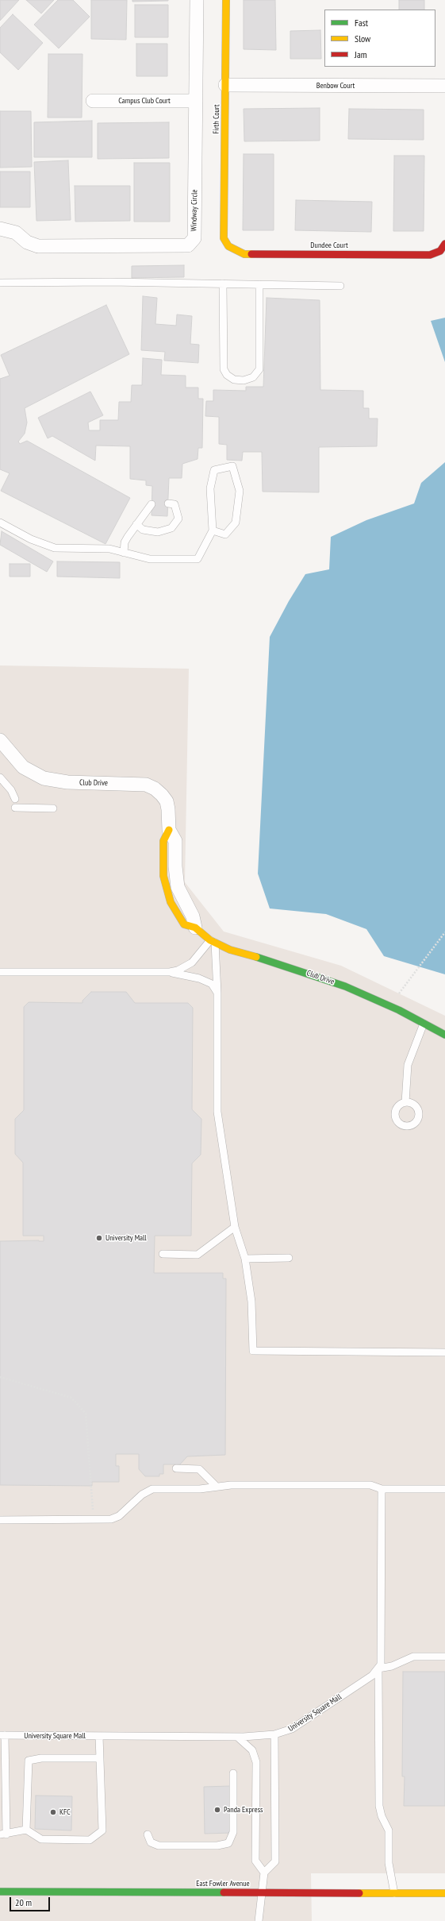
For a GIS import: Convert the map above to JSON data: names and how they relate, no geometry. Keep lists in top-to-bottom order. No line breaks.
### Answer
{"streets":{"street":["Benbow Court","Campus Club Court","Firth Court","Windway Circle","Dundee Court","Club Drive","East Fowler Avenue"],"lane":["University Square Mall"]},"crossings":[["Benbow Court","Firth Court"],["Campus Club Court","Windway Circle"],["Firth Court","Dundee Court"]],"places":["University Mall","Panda Express","KFC"],"legend":["Fast","Slow","Jam"],"scale_bar":"20 m"}
